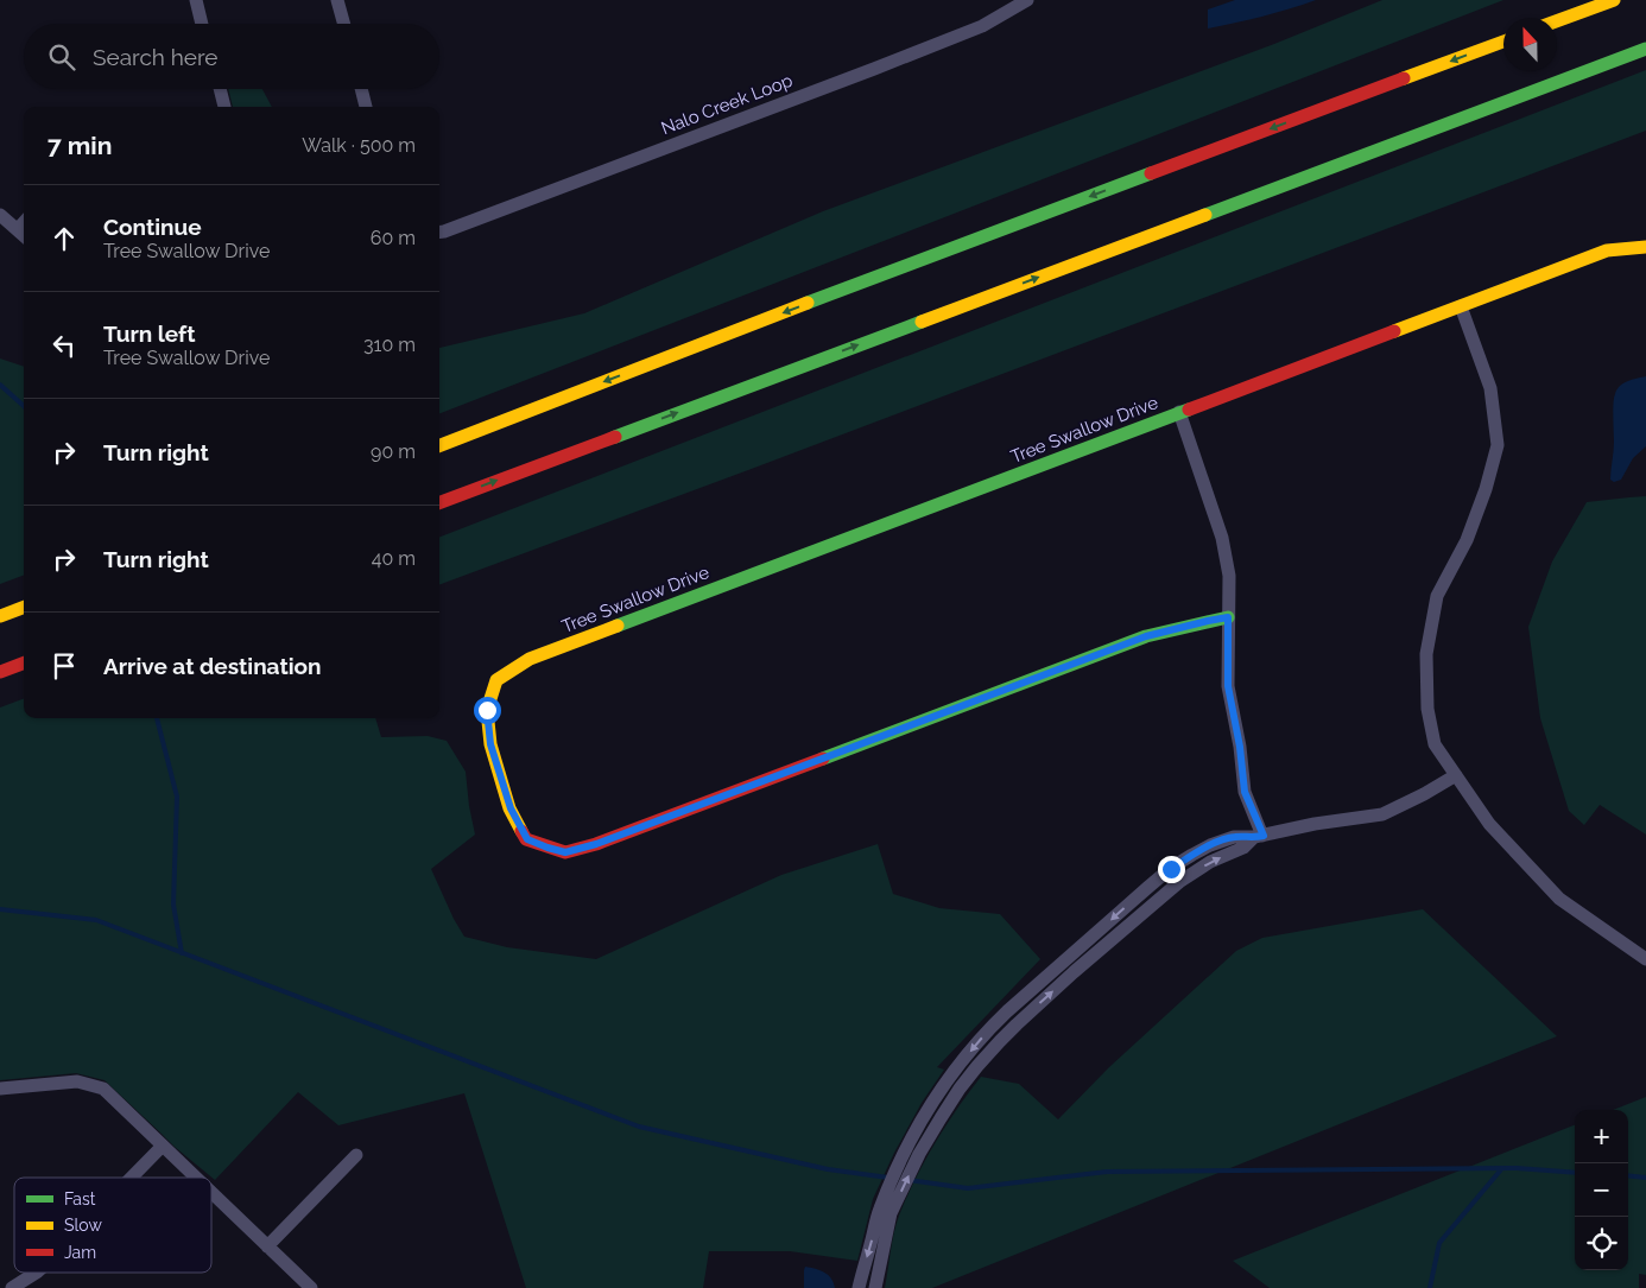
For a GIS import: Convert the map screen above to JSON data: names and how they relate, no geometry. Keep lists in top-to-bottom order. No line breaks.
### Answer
{"streets":{"main road":["Tree Swallow Drive"],"street":["Nalo Creek Loop"]},"legend":["Fast","Slow","Jam"],"north":"top","page":{"search":"Search here","heading":["7 min","Walk · 500 m"],"list":[["Continue","Tree Swallow Drive","60 m"],["Turn left","Tree Swallow Drive","310 m"],["Turn right","90 m"],["Turn right","40 m"],"Arrive at destination"],"map_buttons":["+","−"]}}
